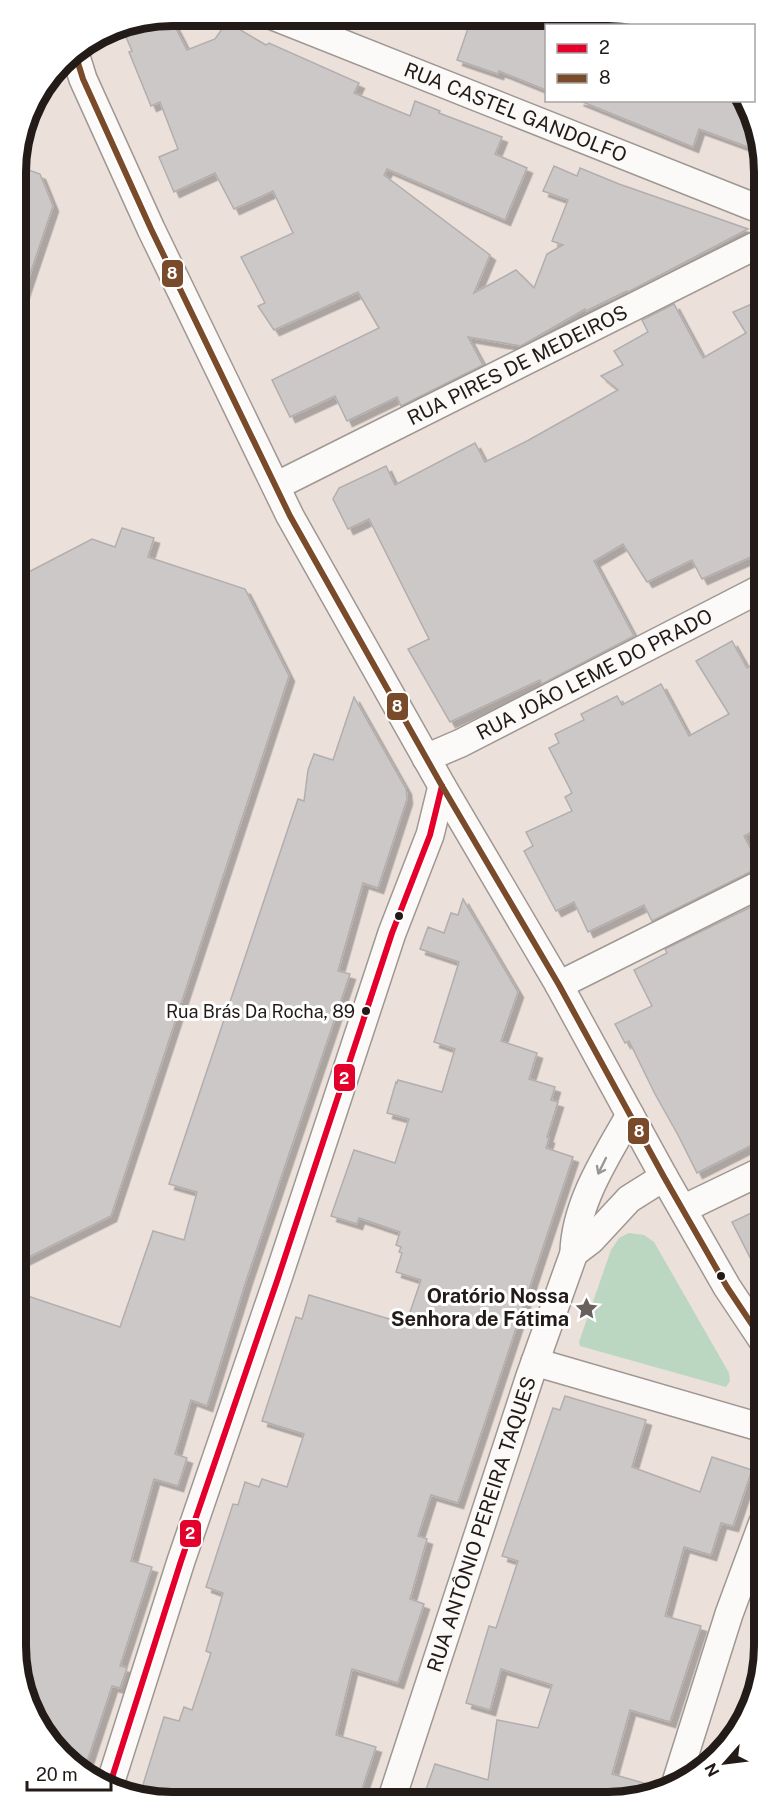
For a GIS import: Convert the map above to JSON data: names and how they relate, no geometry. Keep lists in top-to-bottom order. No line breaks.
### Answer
{"streets":{"street":["RUA CASTEL GANDOLFO","RUA PIRES DE MEDEIROS","RUA JOÃO LEME DO PRADO","RUA ANTÔNIO PEREIRA TAQUES"]},"places":{"other":["Rua Brás Da Rocha, 89"],"place":["Oratório Nossa Senhora de Fátima"]},"lines":["transit line 8","transit line 2"],"legend":["2","8"],"scale_bar":"20 m","north":"bottom left"}
